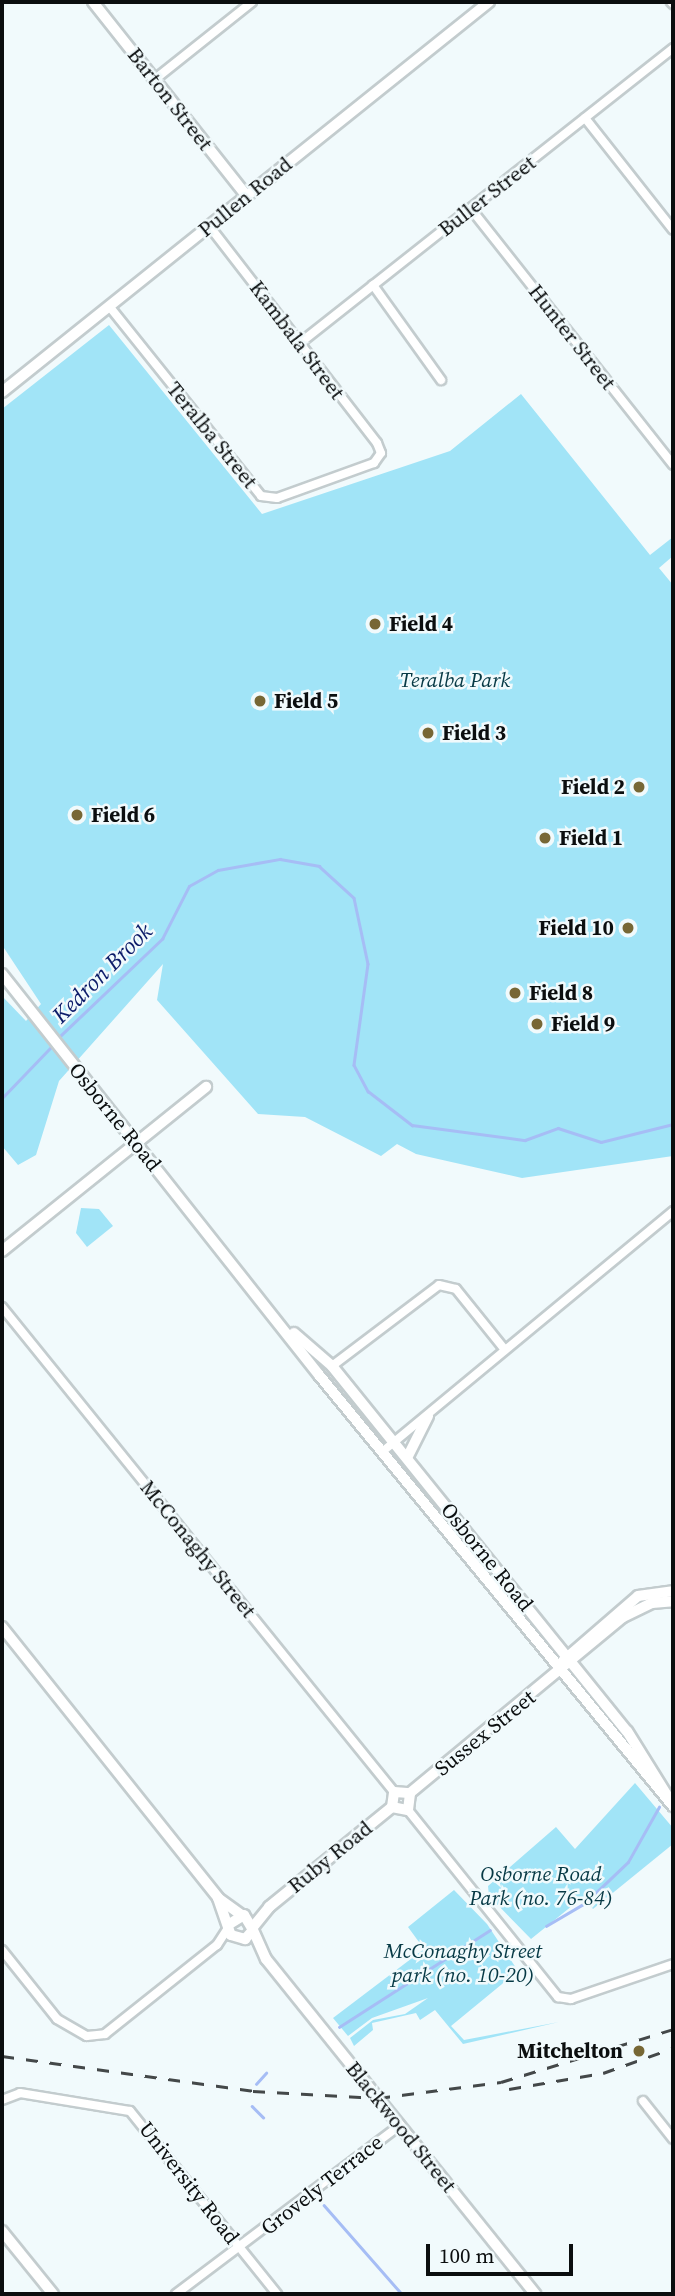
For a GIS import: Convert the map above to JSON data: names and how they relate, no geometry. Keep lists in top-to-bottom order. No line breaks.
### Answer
{"streets":{"street":["Barton Street","Buller Street","Pullen Road","Hunter Street","Kambala Street","Teralba Street","Osborne Road","McConaghy Street","Sussex Street","Ruby Road","Blackwood Street","University Road","Grovely Terrace"]},"crossings":[["Barton Street","Pullen Road"],["Buller Street","Hunter Street"],["Buller Street","Kambala Street"],["Pullen Road","Kambala Street"],["Pullen Road","Teralba Street"],["Kambala Street","Teralba Street"],["Osborne Road","Sussex Street"],["Ruby Road","Blackwood Street"],["Blackwood Street","Grovely Terrace"],["University Road","Grovely Terrace"]],"water":["Kedron Brook"],"parks":["Teralba Park","Osborne Road Park (no. 76-84)","McConaghy Street park (no. 10-20)"],"places":["Field 4","Field 5","Field 3","Field 2","Field 6","Field 1","Field 10","Field 8","Field 9","Mitchelton"],"scale_bar":"100 m"}
